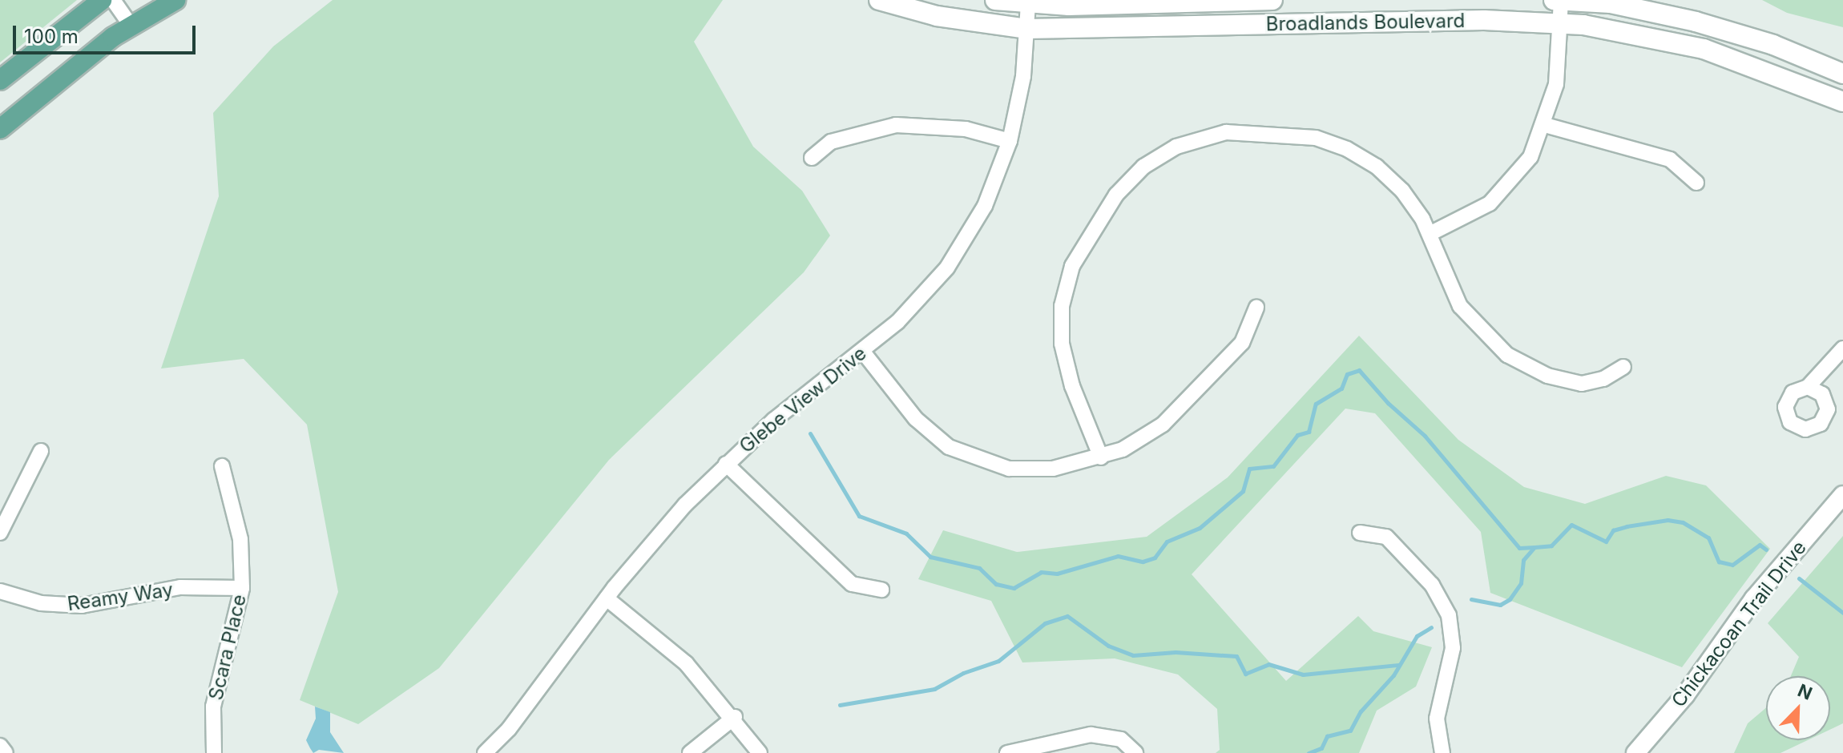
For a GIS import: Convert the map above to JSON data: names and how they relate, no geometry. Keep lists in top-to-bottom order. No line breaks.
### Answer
{"streets":{"main road":["Broadlands Boulevard"],"street":["Glebe View Drive","Reamy Way","Chickacoan Trail Drive","Scara Place"]},"crossings":[["Broadlands Boulevard","Glebe View Drive"],["Reamy Way","Scara Place"]],"scale_bar":"100 m","north":"top right"}
